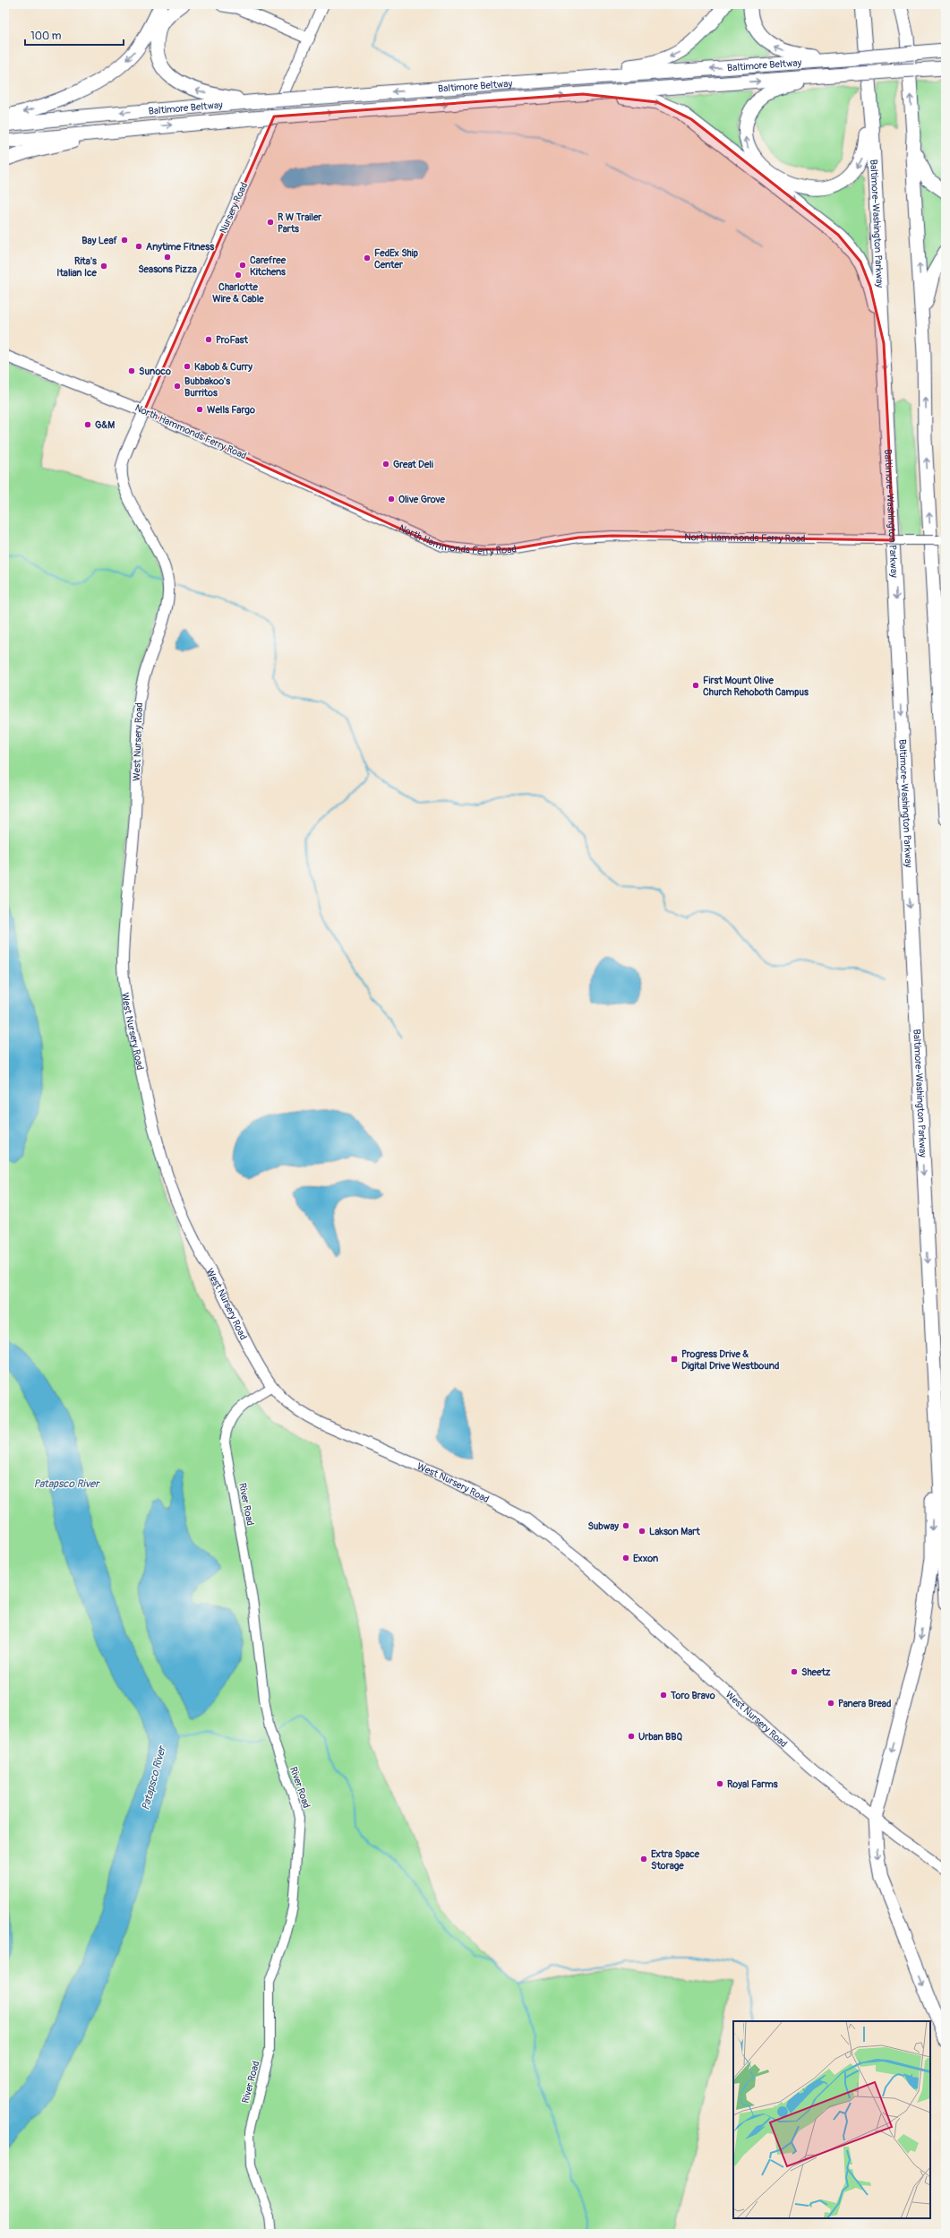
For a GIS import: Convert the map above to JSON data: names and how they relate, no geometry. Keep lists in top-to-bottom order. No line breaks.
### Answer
{"streets":{"highway":["Baltimore Beltway","Baltimore-Washington Parkway"],"main road":["Nursery Road","North Hammonds Ferry Road","West Nursery Road"],"street":["River Road"]},"crossings":[["Baltimore Beltway","Baltimore-Washington Parkway"],["Nursery Road","North Hammonds Ferry Road"],["Nursery Road","West Nursery Road"],["North Hammonds Ferry Road","West Nursery Road"],["West Nursery Road","River Road"]],"water":["Patapsco River"],"places":{"other":["R W Trailer Parts","Bay Leaf","Anytime Fitness","Seasons Pizza","FedEx Ship Center","Carefree Kitchens","Rita's Italian Ice","Charlotte Wire & Cable","ProFast","Kabob & Curry","Sunoco","Bubbakoo's Burritos","Wells Fargo","G&M","Great Deli","Olive Grove","First Mount Olive Church Rehoboth Campus","Subway","Lakson Mart","Exxon","Sheetz","Toro Bravo","Panera Bread","Urban BBQ","Royal Farms","Extra Space Storage"],"transit":["Progress Drive & Digital Drive Westbound"]},"scale_bar":"100 m"}
